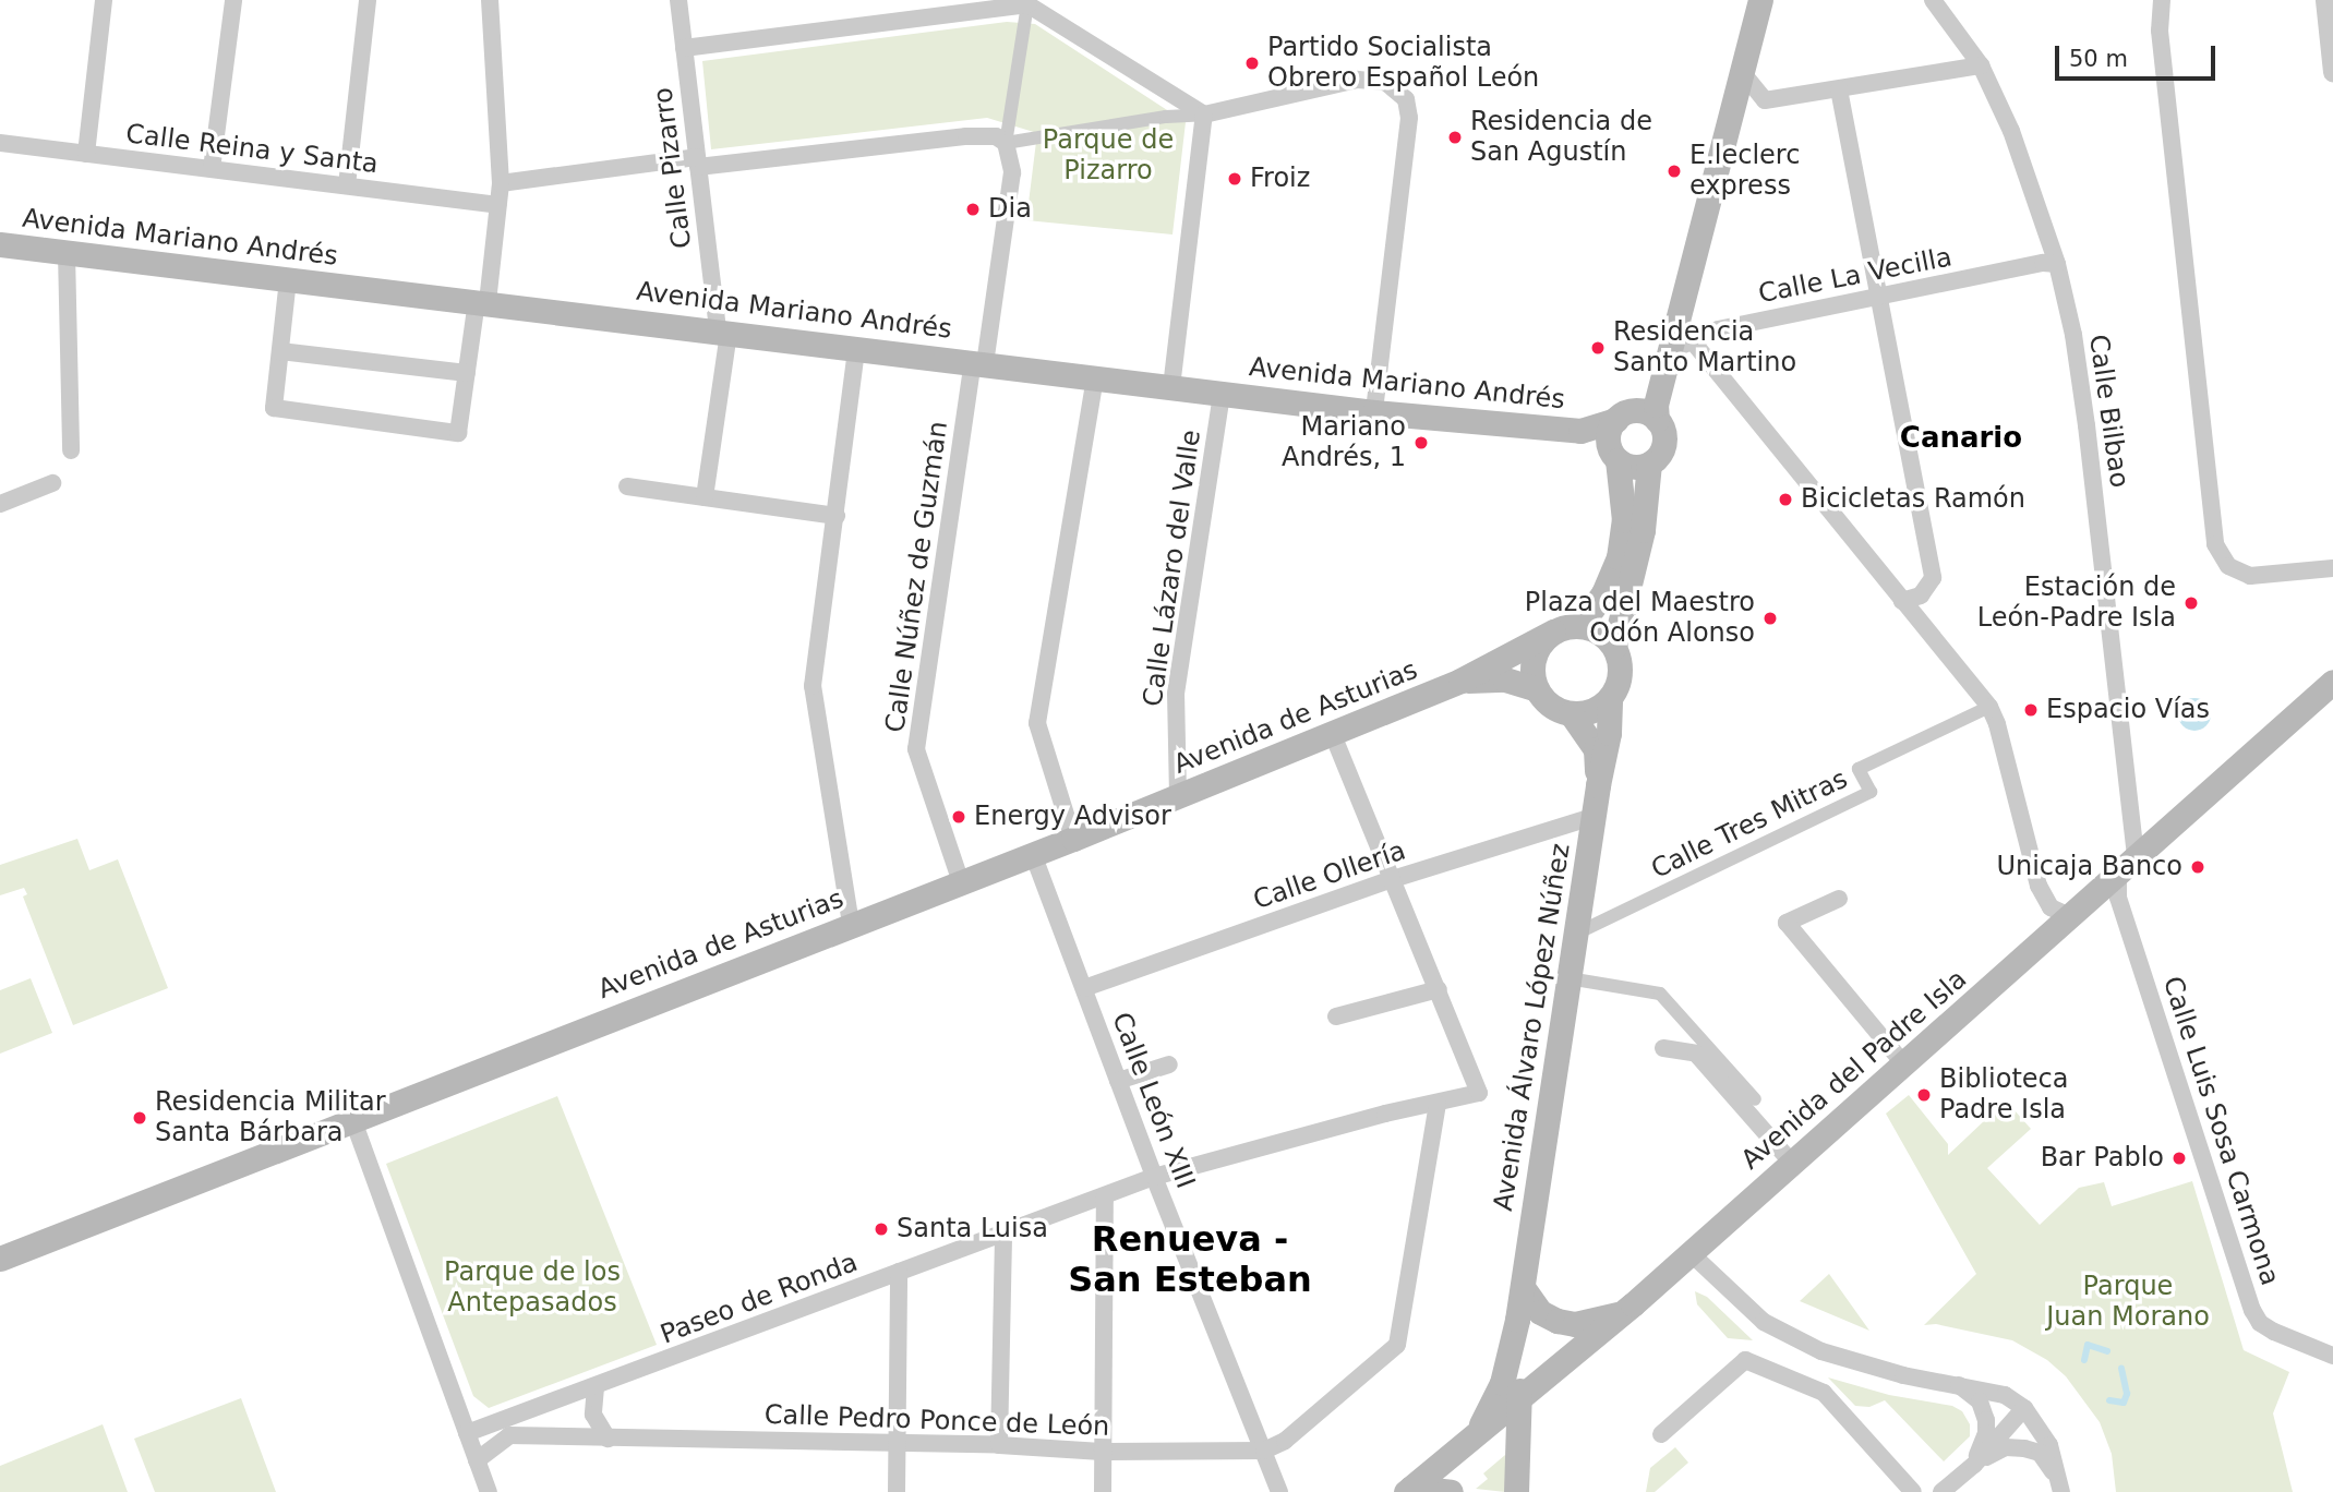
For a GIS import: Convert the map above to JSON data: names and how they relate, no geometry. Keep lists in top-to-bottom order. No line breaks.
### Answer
{"streets":{"main road":["Avenida Mariano Andrés","Avenida de Asturias","Avenida Álvaro López Núñez","Avenida del Padre Isla"],"street":["Calle Reina y Santa","Calle Pizarro","Calle La Vecilla","Calle Bilbao","Calle Lázaro del Valle","Calle Núñez de Guzmán","Calle Tres Mitras","Calle Ollería","Calle León XIII","Calle Luis Sosa Carmona","Paseo de Ronda","Calle Pedro Ponce de León"]},"crossings":[["Calle Pizarro","Avenida Mariano Andrés"],["Avenida Mariano Andrés","Calle Lázaro del Valle"],["Avenida Mariano Andrés","Calle Núñez de Guzmán"],["Calle La Vecilla","Calle Bilbao"],["Calle Bilbao","Avenida del Padre Isla"],["Calle Bilbao","Calle Luis Sosa Carmona"],["Calle Lázaro del Valle","Avenida de Asturias"],["Calle Núñez de Guzmán","Avenida de Asturias"],["Avenida de Asturias","Avenida Álvaro López Núñez"],["Avenida de Asturias","Calle León XIII"],["Calle Tres Mitras","Avenida Álvaro López Núñez"],["Calle Ollería","Avenida Álvaro López Núñez"],["Calle Ollería","Calle León XIII"],["Avenida Álvaro López Núñez","Avenida del Padre Isla"],["Avenida del Padre Isla","Calle Luis Sosa Carmona"],["Calle León XIII","Paseo de Ronda"],["Calle León XIII","Calle Pedro Ponce de León"]],"districts":["Canario","Renueva - San Esteban"],"parks":["Parque de Pizarro","Parque de los Antepasados","Parque Juan Morano"],"places":["Partido Socialista Obrero Español León","Residencia de San Agustín","E.leclerc express","Froiz","Dia","Residencia Santo Martino","Mariano Andrés, 1","Bicicletas Ramón","Estación de León-Padre Isla","Plaza del Maestro Odón Alonso","Espacio Vías","Energy Advisor","Unicaja Banco","Biblioteca Padre Isla","Residencia Militar Santa Bárbara","Bar Pablo","Santa Luisa"],"scale_bar":"50 m"}
